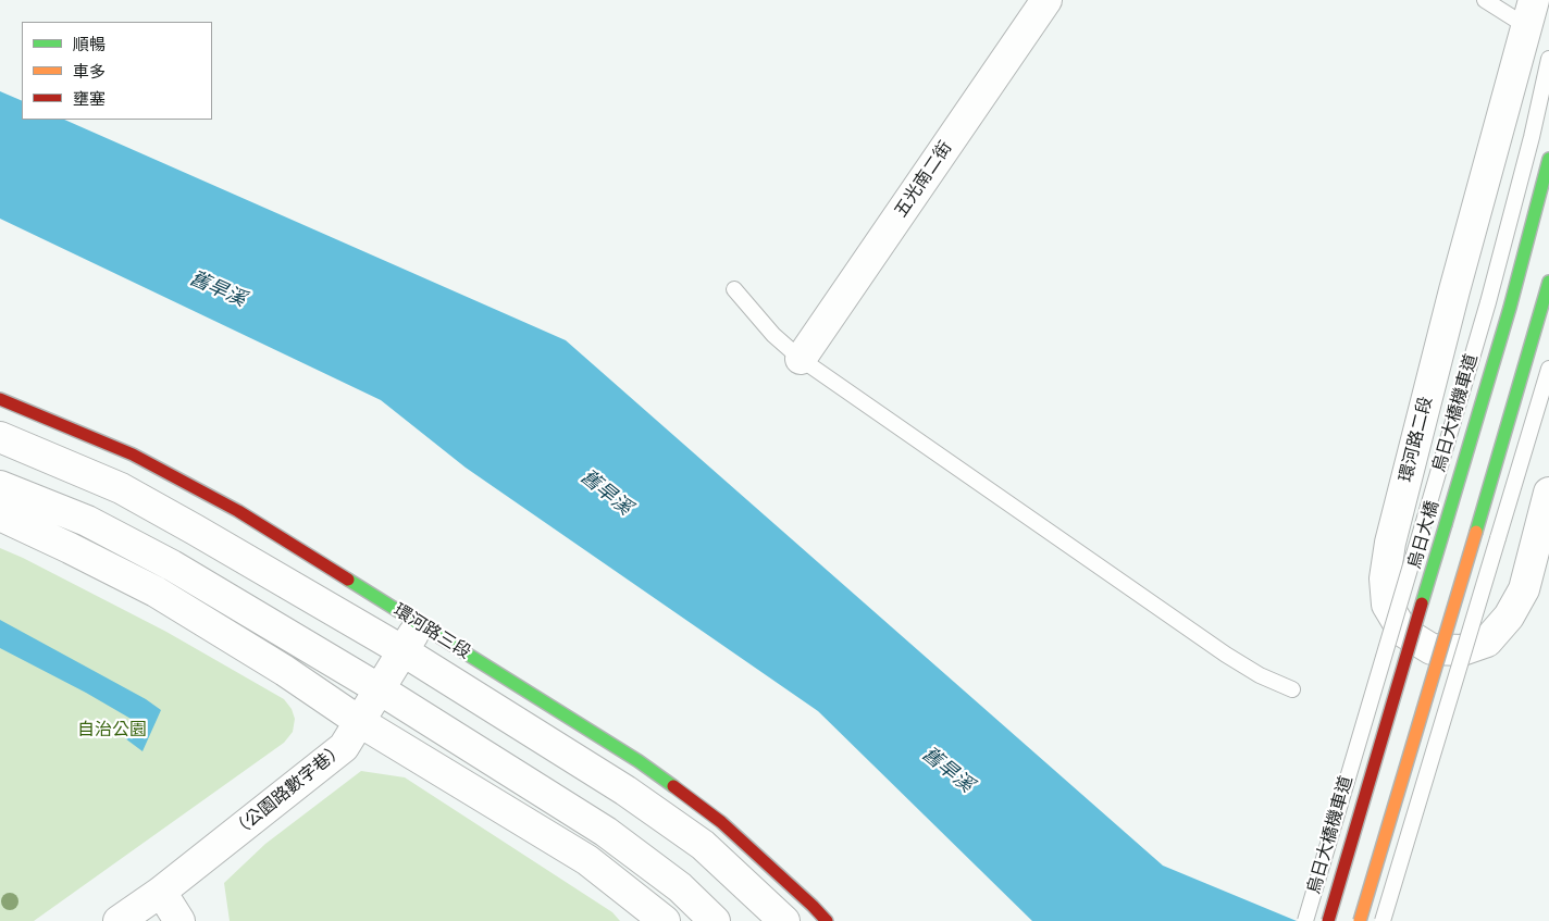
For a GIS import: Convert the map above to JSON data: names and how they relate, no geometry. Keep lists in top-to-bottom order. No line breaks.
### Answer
{"streets":{"street":["五光南二街","環河路二段","烏日大橋","環河路三段","（公園路數字巷）"],"lane":["烏日大橋機車道"]},"crossings":[["環河路三段","（公園路數字巷）"]],"water":["舊旱溪"],"parks":["自治公園"],"legend":["順暢","車多","壅塞"]}
